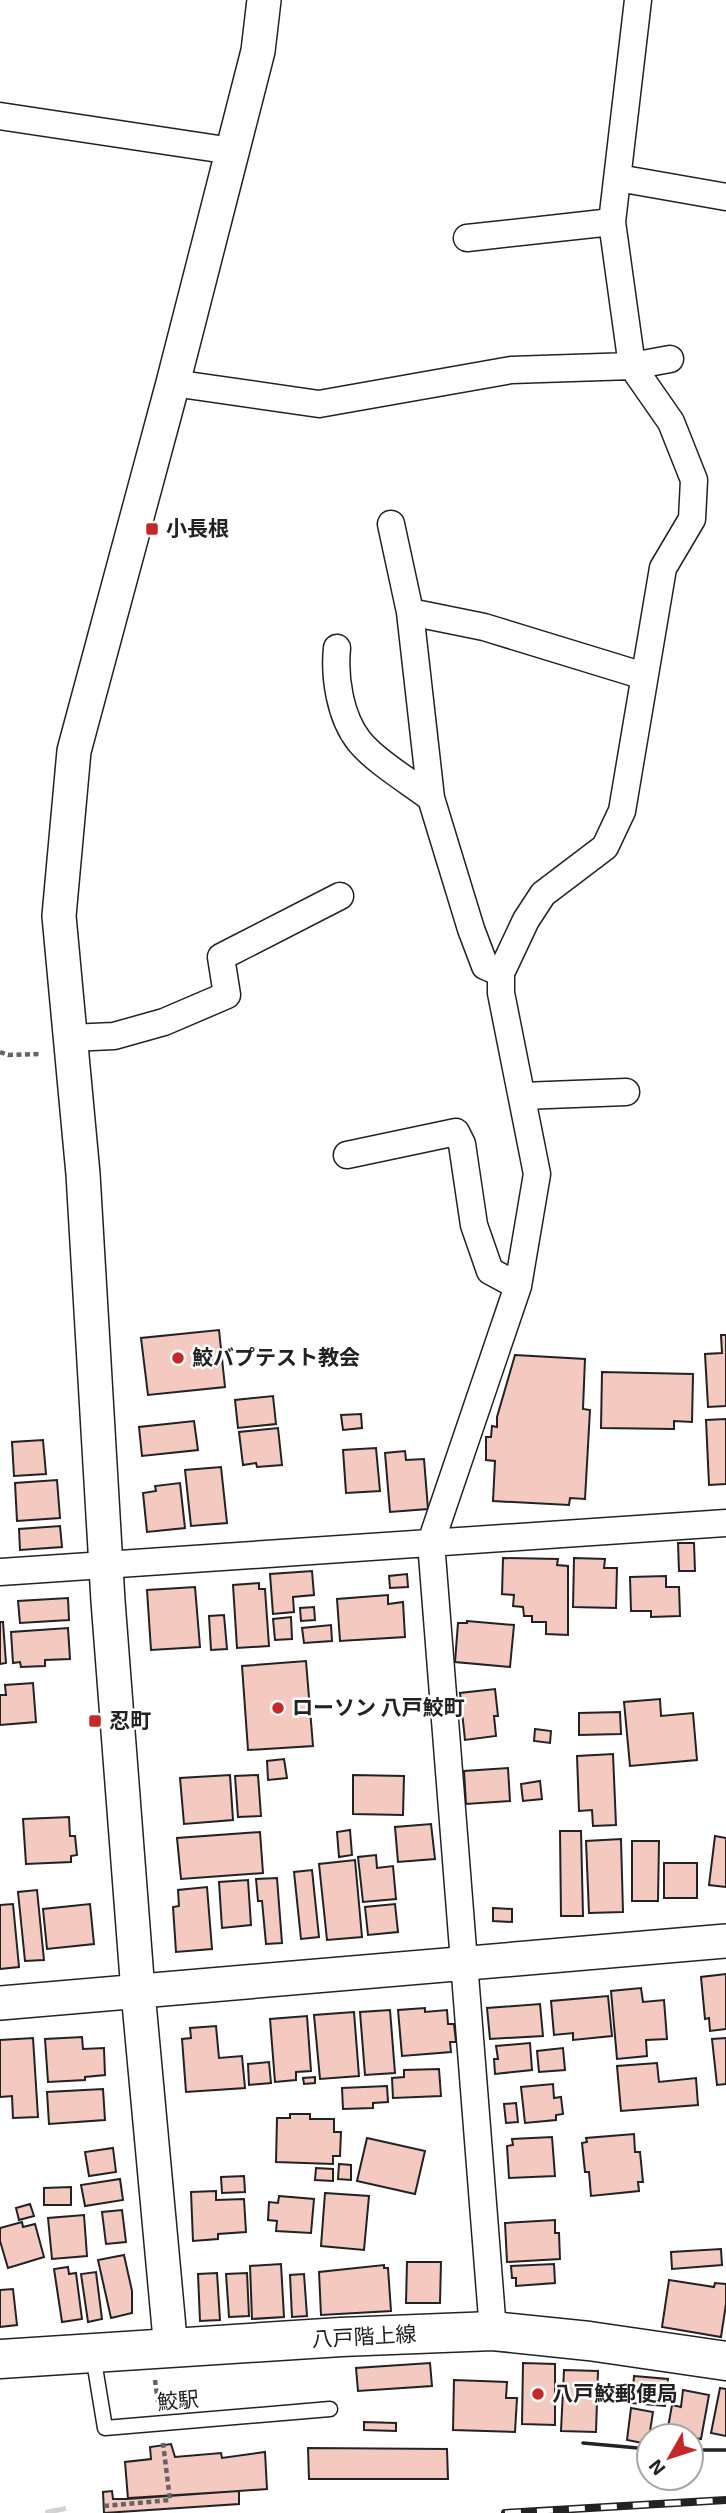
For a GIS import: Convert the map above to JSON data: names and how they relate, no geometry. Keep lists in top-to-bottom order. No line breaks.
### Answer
{"streets":{"main road":["八戸階上線"],"lane":["鮫駅"]},"crossings":[["八戸階上線","鮫駅"]],"places":{"transit":["小長根","忍町"],"other":["鮫バプテスト教会","ローソン 八戸鮫町","八戸鮫郵便局"]},"north":"bottom left"}
